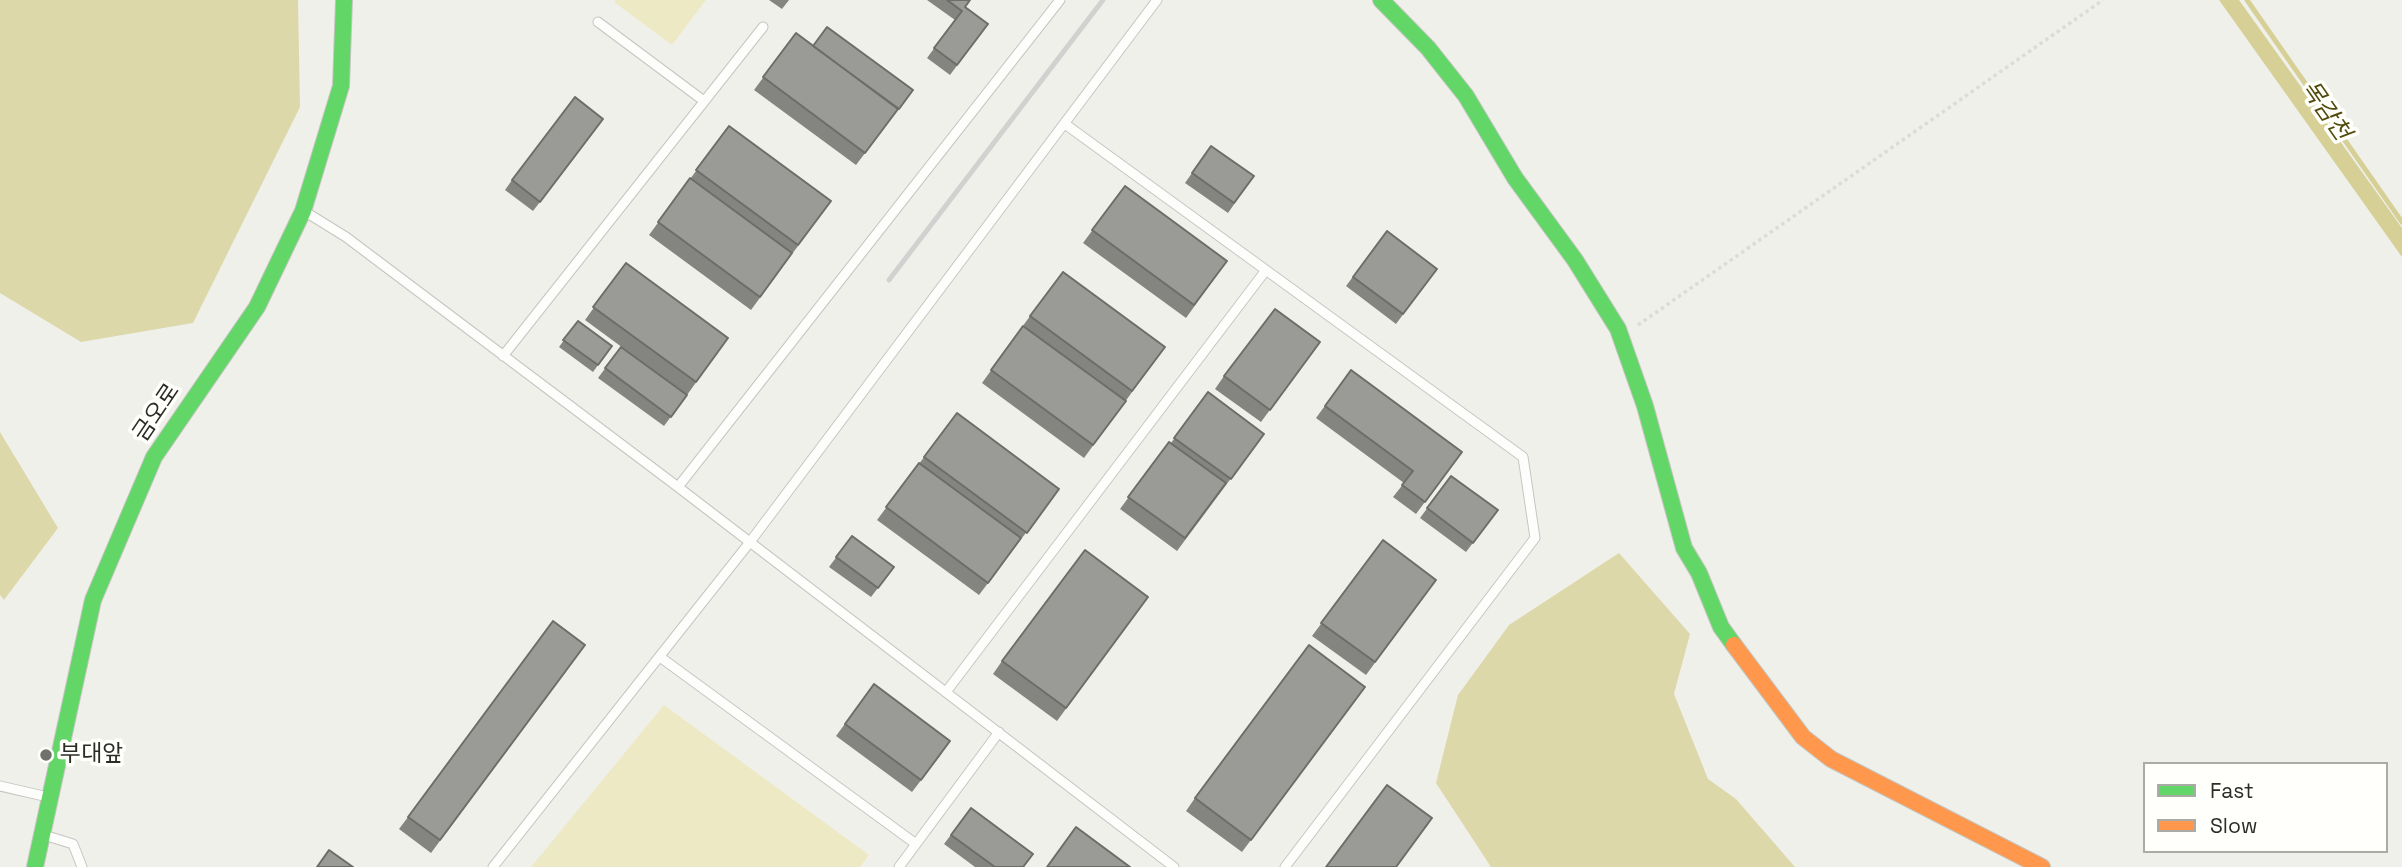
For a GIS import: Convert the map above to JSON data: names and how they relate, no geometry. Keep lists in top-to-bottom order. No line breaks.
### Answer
{"streets":{"street":["금오로"]},"water":["목감천"],"places":["부대앞"],"legend":["Fast","Slow"]}
